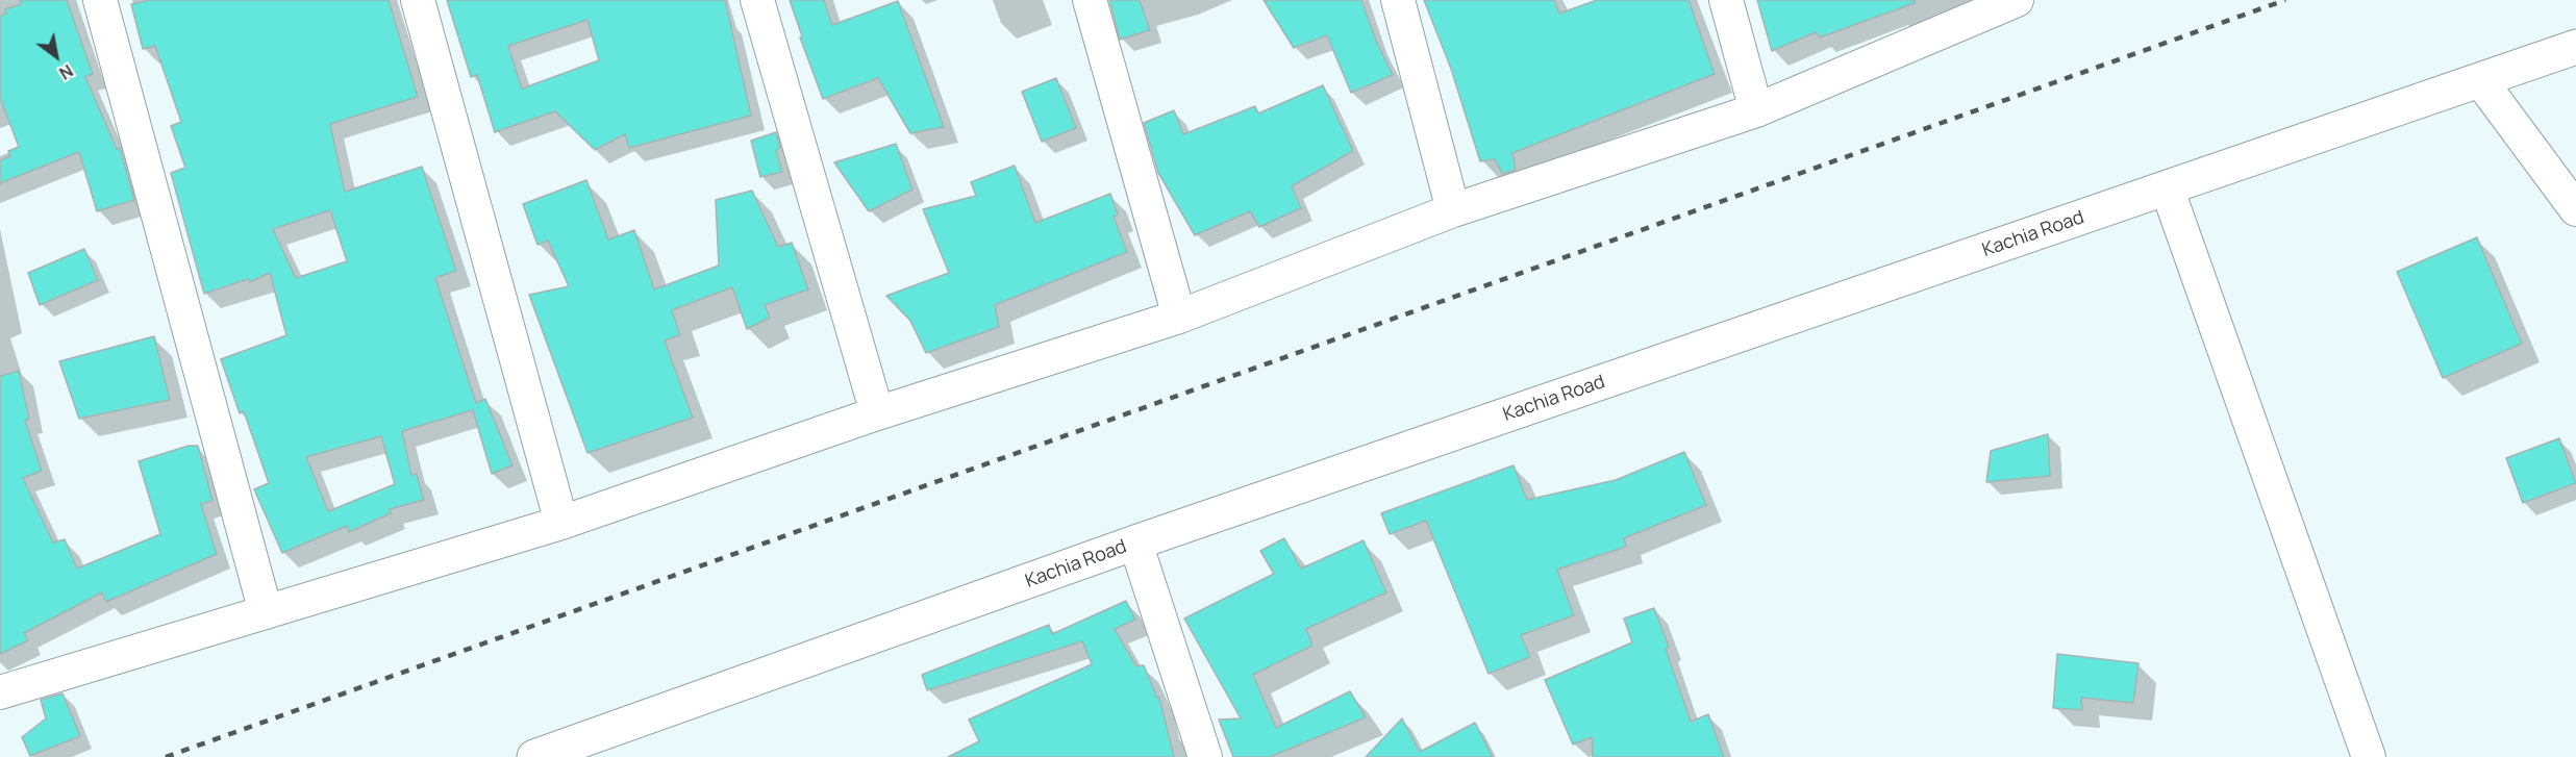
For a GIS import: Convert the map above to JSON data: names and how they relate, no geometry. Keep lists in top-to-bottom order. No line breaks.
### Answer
{"streets":{"main road":["Kachia Road"]},"north":"bottom right"}
